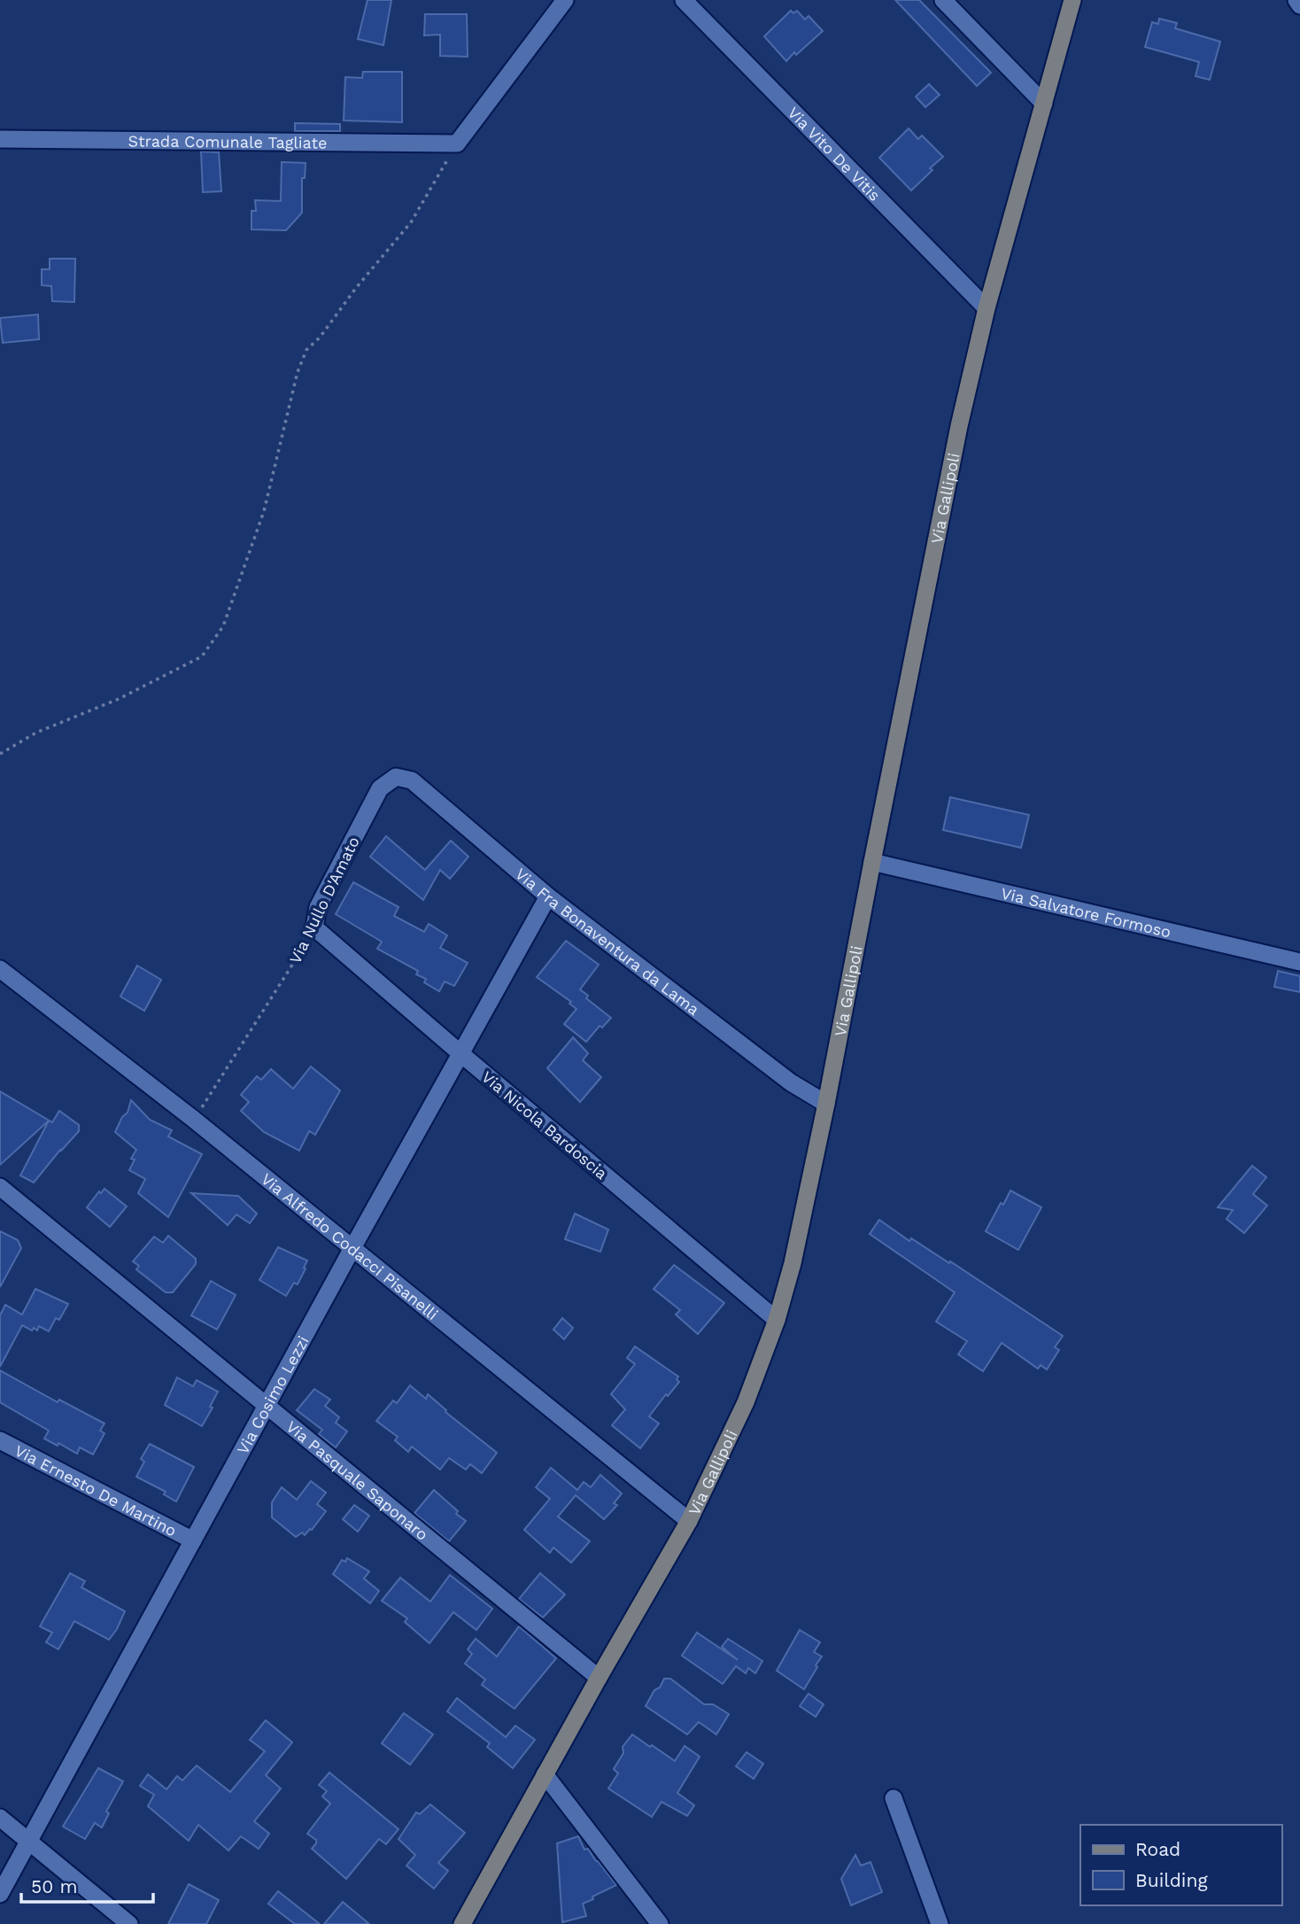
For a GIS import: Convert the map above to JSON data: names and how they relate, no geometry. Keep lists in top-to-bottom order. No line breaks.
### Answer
{"streets":{"main road":["Via Gallipoli"],"street":["Strada Comunale Tagliate","Via Vito De Vitis","Via Nullo D'Amato","Via Salvatore Formoso","Via Fra Bonaventura da Lama","Via Nicola Bardoscia","Via Alfredo Codacci Pisanelli","Via Cosimo Lezzi","Via Pasquale Saponaro","Via Ernesto De Martino"]},"crossings":[["Via Vito De Vitis","Via Gallipoli"],["Via Gallipoli","Via Salvatore Formoso"],["Via Gallipoli","Via Fra Bonaventura da Lama"],["Via Gallipoli","Via Nicola Bardoscia"],["Via Gallipoli","Via Alfredo Codacci Pisanelli"],["Via Gallipoli","Via Pasquale Saponaro"],["Via Nullo D'Amato","Via Fra Bonaventura da Lama"],["Via Nullo D'Amato","Via Nicola Bardoscia"],["Via Nullo D'Amato","Via Alfredo Codacci Pisanelli"],["Via Fra Bonaventura da Lama","Via Cosimo Lezzi"],["Via Nicola Bardoscia","Via Cosimo Lezzi"],["Via Alfredo Codacci Pisanelli","Via Cosimo Lezzi"],["Via Cosimo Lezzi","Via Pasquale Saponaro"],["Via Cosimo Lezzi","Via Ernesto De Martino"]],"legend":["Road","Building"],"scale_bar":"50 m"}
